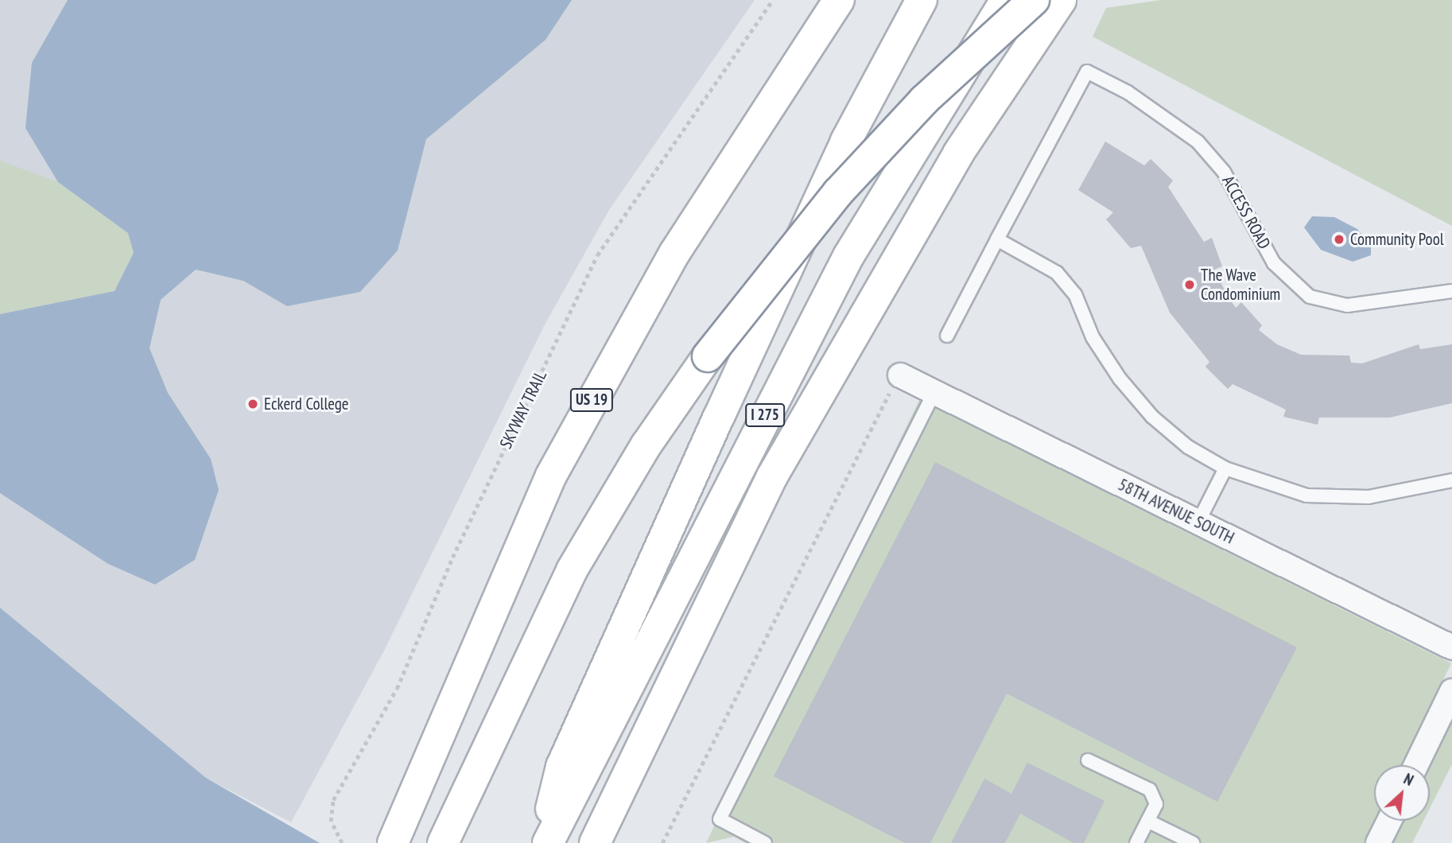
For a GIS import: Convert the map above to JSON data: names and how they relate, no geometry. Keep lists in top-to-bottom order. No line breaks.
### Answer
{"streets":{"highway":["US 19","I 275"],"street":["58TH AVENUE SOUTH"],"lane":["ACCESS ROAD"],"path":["SKYWAY TRAIL"]},"places":["Community Pool","The Wave Condominium","Eckerd College"],"north":"top right"}
